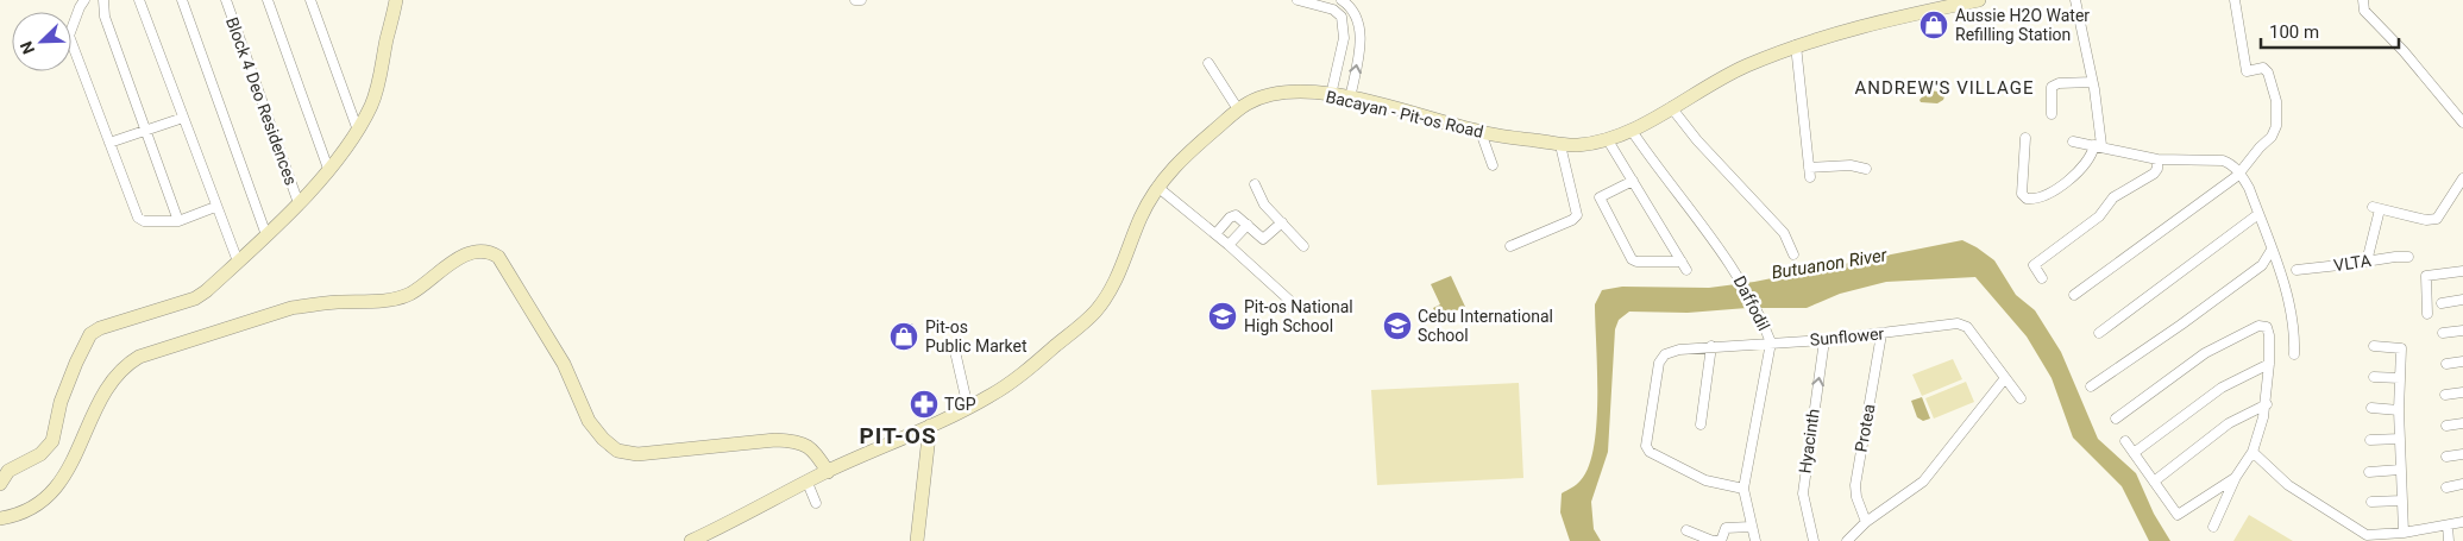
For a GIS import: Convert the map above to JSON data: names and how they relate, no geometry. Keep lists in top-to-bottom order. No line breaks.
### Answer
{"streets":{"street":["Block 4 Deo Residences","Bacayan - Pit-os Road","VLTA","Daffodil","Sunflower","Protea","Hyacinth"]},"crossings":[["Bacayan - Pit-os Road","Daffodil"],["Daffodil","Sunflower"],["Sunflower","Protea"],["Sunflower","Hyacinth"]],"one_way":["Hyacinth"],"districts":["ANDREW'S VILLAGE","PIT-OS"],"water":["Butuanon River"],"places":{"shop":["Aussie H2O Water Refilling Station","Pit-os Public Market"],"school or university":["Pit-os National High School","Cebu International School"],"pharmacy":["TGP"]},"scale_bar":"100 m","north":"bottom left"}
